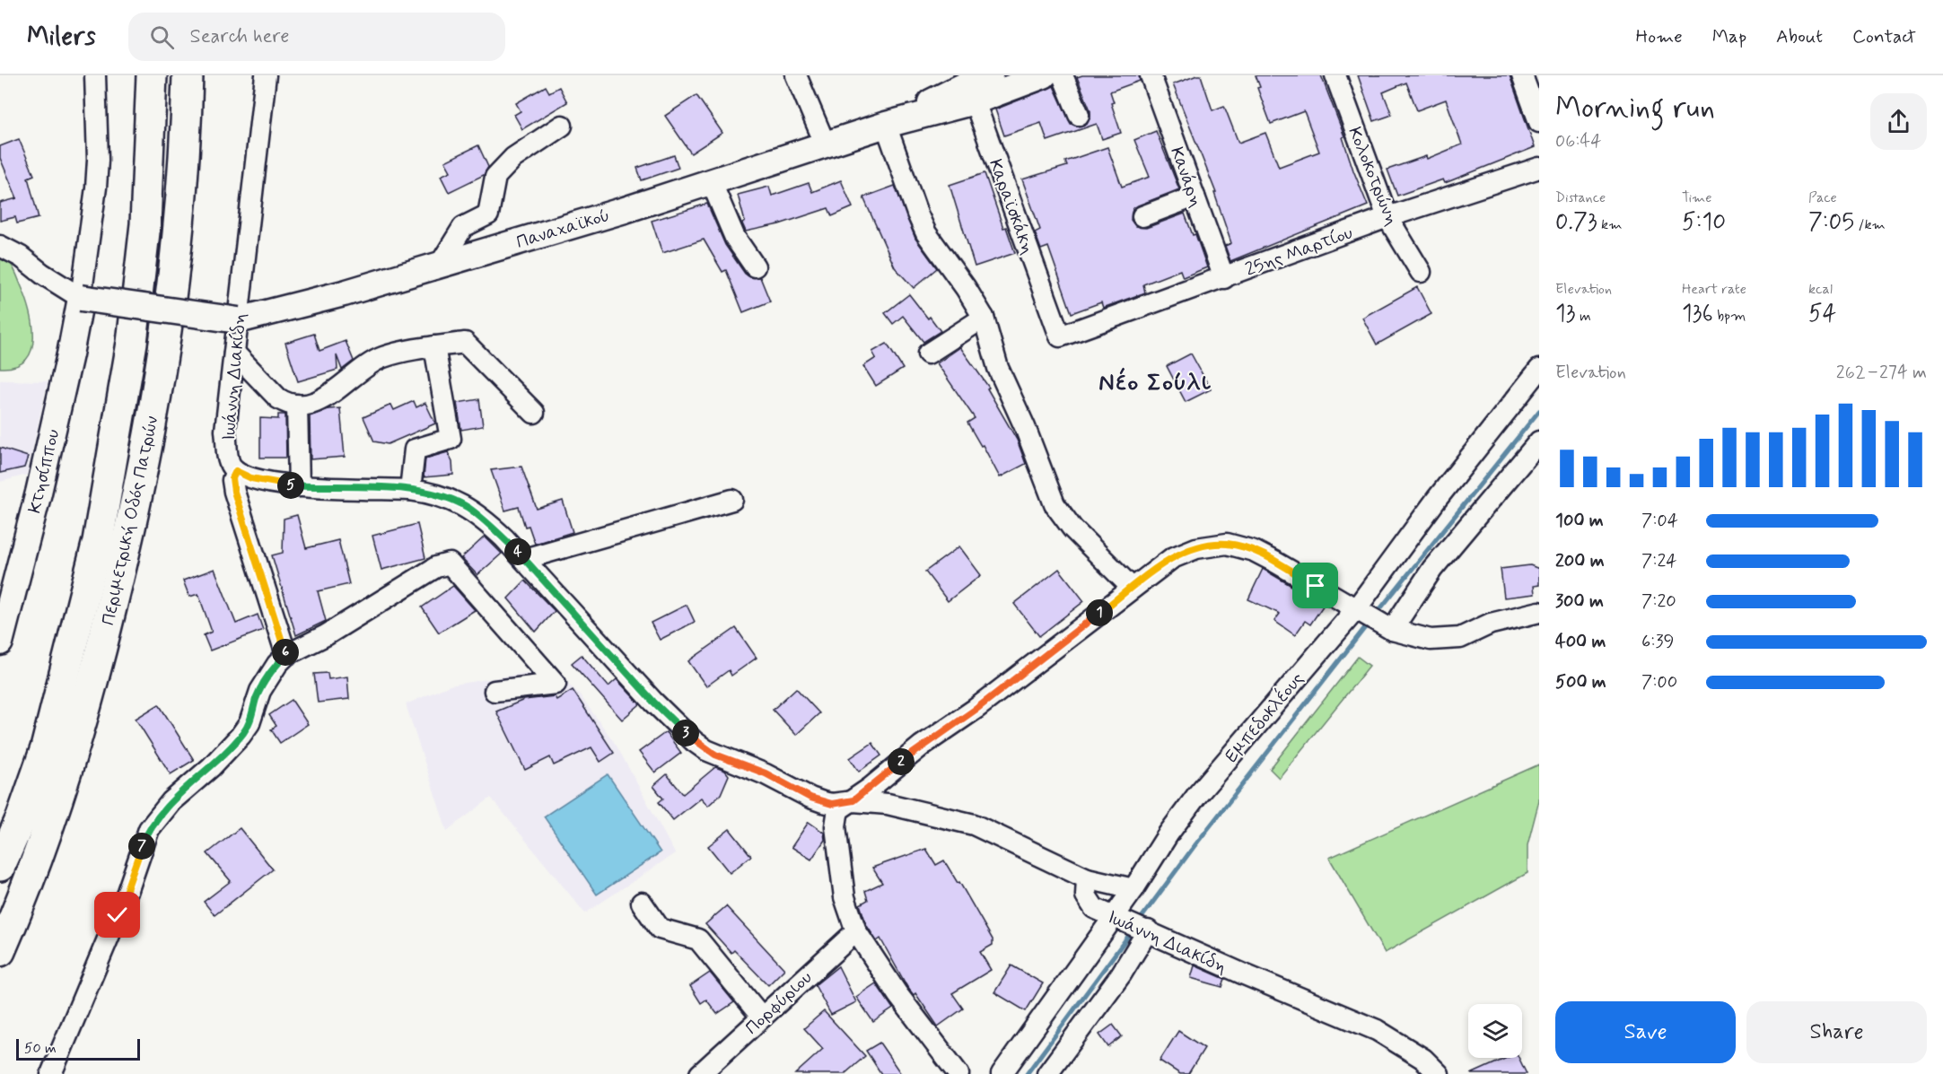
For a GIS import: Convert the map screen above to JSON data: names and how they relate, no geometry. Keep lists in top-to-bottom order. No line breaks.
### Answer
{"streets":{"highway":["Περιμετρική Οδός Πατρών"],"main road":["Παναχαϊκού","Κτησίππου"],"street":["Κολοκοτρώνη","Κανάρη","Καραϊσκάκη","25ης Μαρτίου","Ιωάννη Διακίδη","Εμπεδοκλέους","Πορφύριου"]},"crossings":[["Κολοκοτρώνη","25ης Μαρτίου"],["Κανάρη","25ης Μαρτίου"],["Καραϊσκάκη","Παναχαϊκού"],["Καραϊσκάκη","25ης Μαρτίου"],["Παναχαϊκού","Ιωάννη Διακίδη"],["Ιωάννη Διακίδη","Εμπεδοκλέους"]],"districts":["Νέο Σούλι"],"scale_bar":"50 m","page":{"header":"Milers","search":"Search here","nav":["Home","Map","About","Contact"],"heading":["Morning run","06:44"],"stats":[["Distance","0.73 km"],["Time","5:10"],["Pace","7:05 /km"],["Elevation","13 m"],["Heart rate","136 bpm"],["kcal","54"]],"chart":["Elevation","262–274 m"],"pins":["5","4","1","6","3","2","7"],"list":[{"name":"100 m","note":"7:04"},{"name":"200 m","note":"7:24"},{"name":"300 m","note":"7:20"},{"name":"400 m","note":"6:39"},{"name":"500 m","note":"7:00"}],"buttons":["Save","Share"],"scale":"50 m"}}
